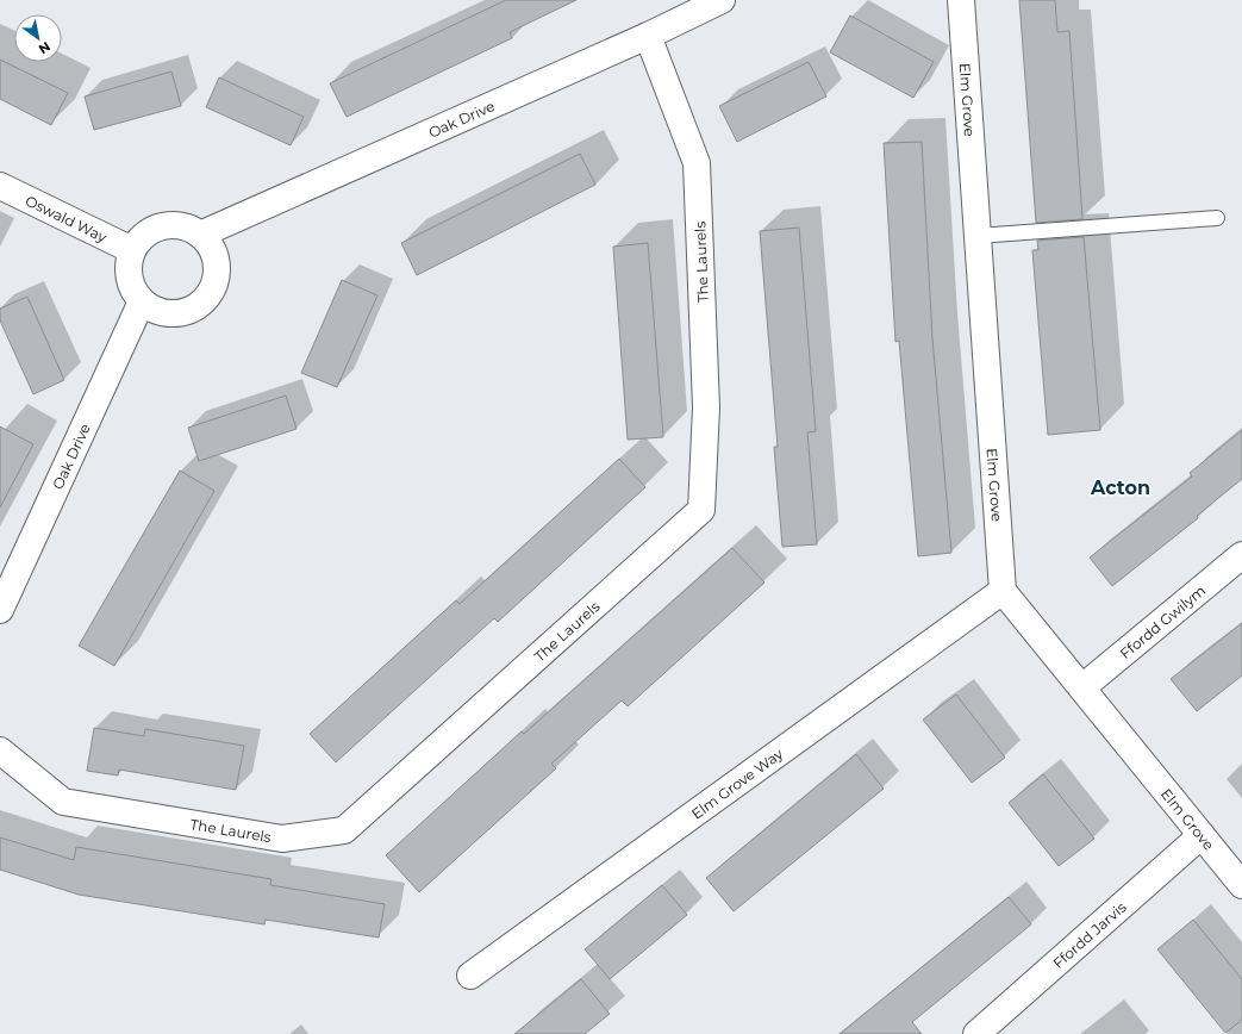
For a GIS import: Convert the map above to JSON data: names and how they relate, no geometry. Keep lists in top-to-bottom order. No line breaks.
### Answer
{"streets":{"street":["Elm Grove","Oak Drive","Oswald Way","The Laurels","Ffordd Gwilym","Elm Grove Way","Ffordd Jarvis"]},"crossings":[["Elm Grove","Ffordd Gwilym"],["Elm Grove","Elm Grove Way"],["Elm Grove","Ffordd Jarvis"],["Oak Drive","Oswald Way"],["Oak Drive","The Laurels"]],"districts":["Acton"],"north":"bottom right"}
